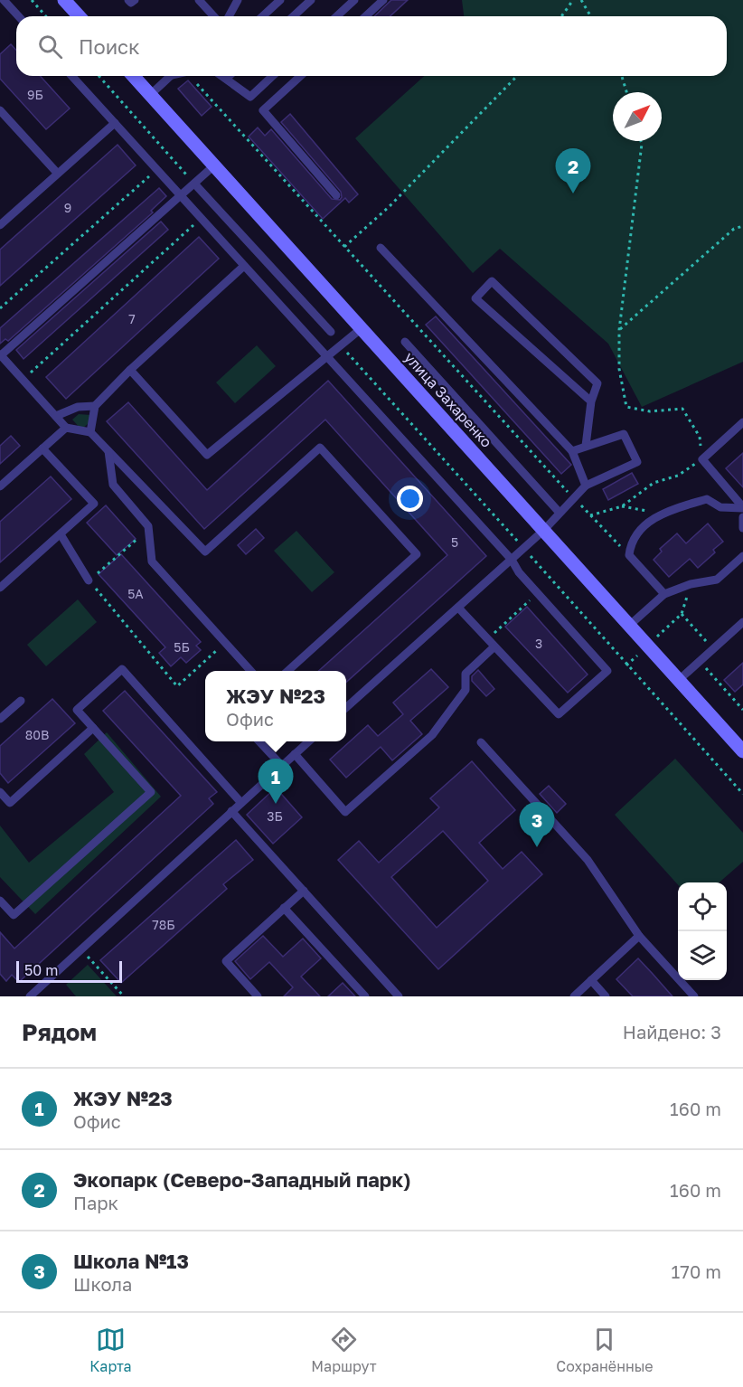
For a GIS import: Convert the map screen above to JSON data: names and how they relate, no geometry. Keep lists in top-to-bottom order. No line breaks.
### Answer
{"streets":{"street":["улица Захаренко"]},"house_numbers":["9Б","9","7","5","5А","3","5Б","80В","3Б","78Б"],"scale_bar":"50 m","north":"top right","page":{"search":"Поиск","pins":["2","1","3"],"popup":["ЖЭУ №23","Офис"],"scale":"50 m","heading":["Рядом","Найдено: 3"],"list":[{"mark":"1","name":"ЖЭУ №23","note":"Офис","value":"160 m"},{"mark":"2","name":"Экопарк (Северо-Западный парк)","note":"Парк","value":"160 m"},{"mark":"3","name":"Школа №13","note":"Школа","value":"170 m"}],"nav":["Карта","Маршрут","Сохранённые"]}}
